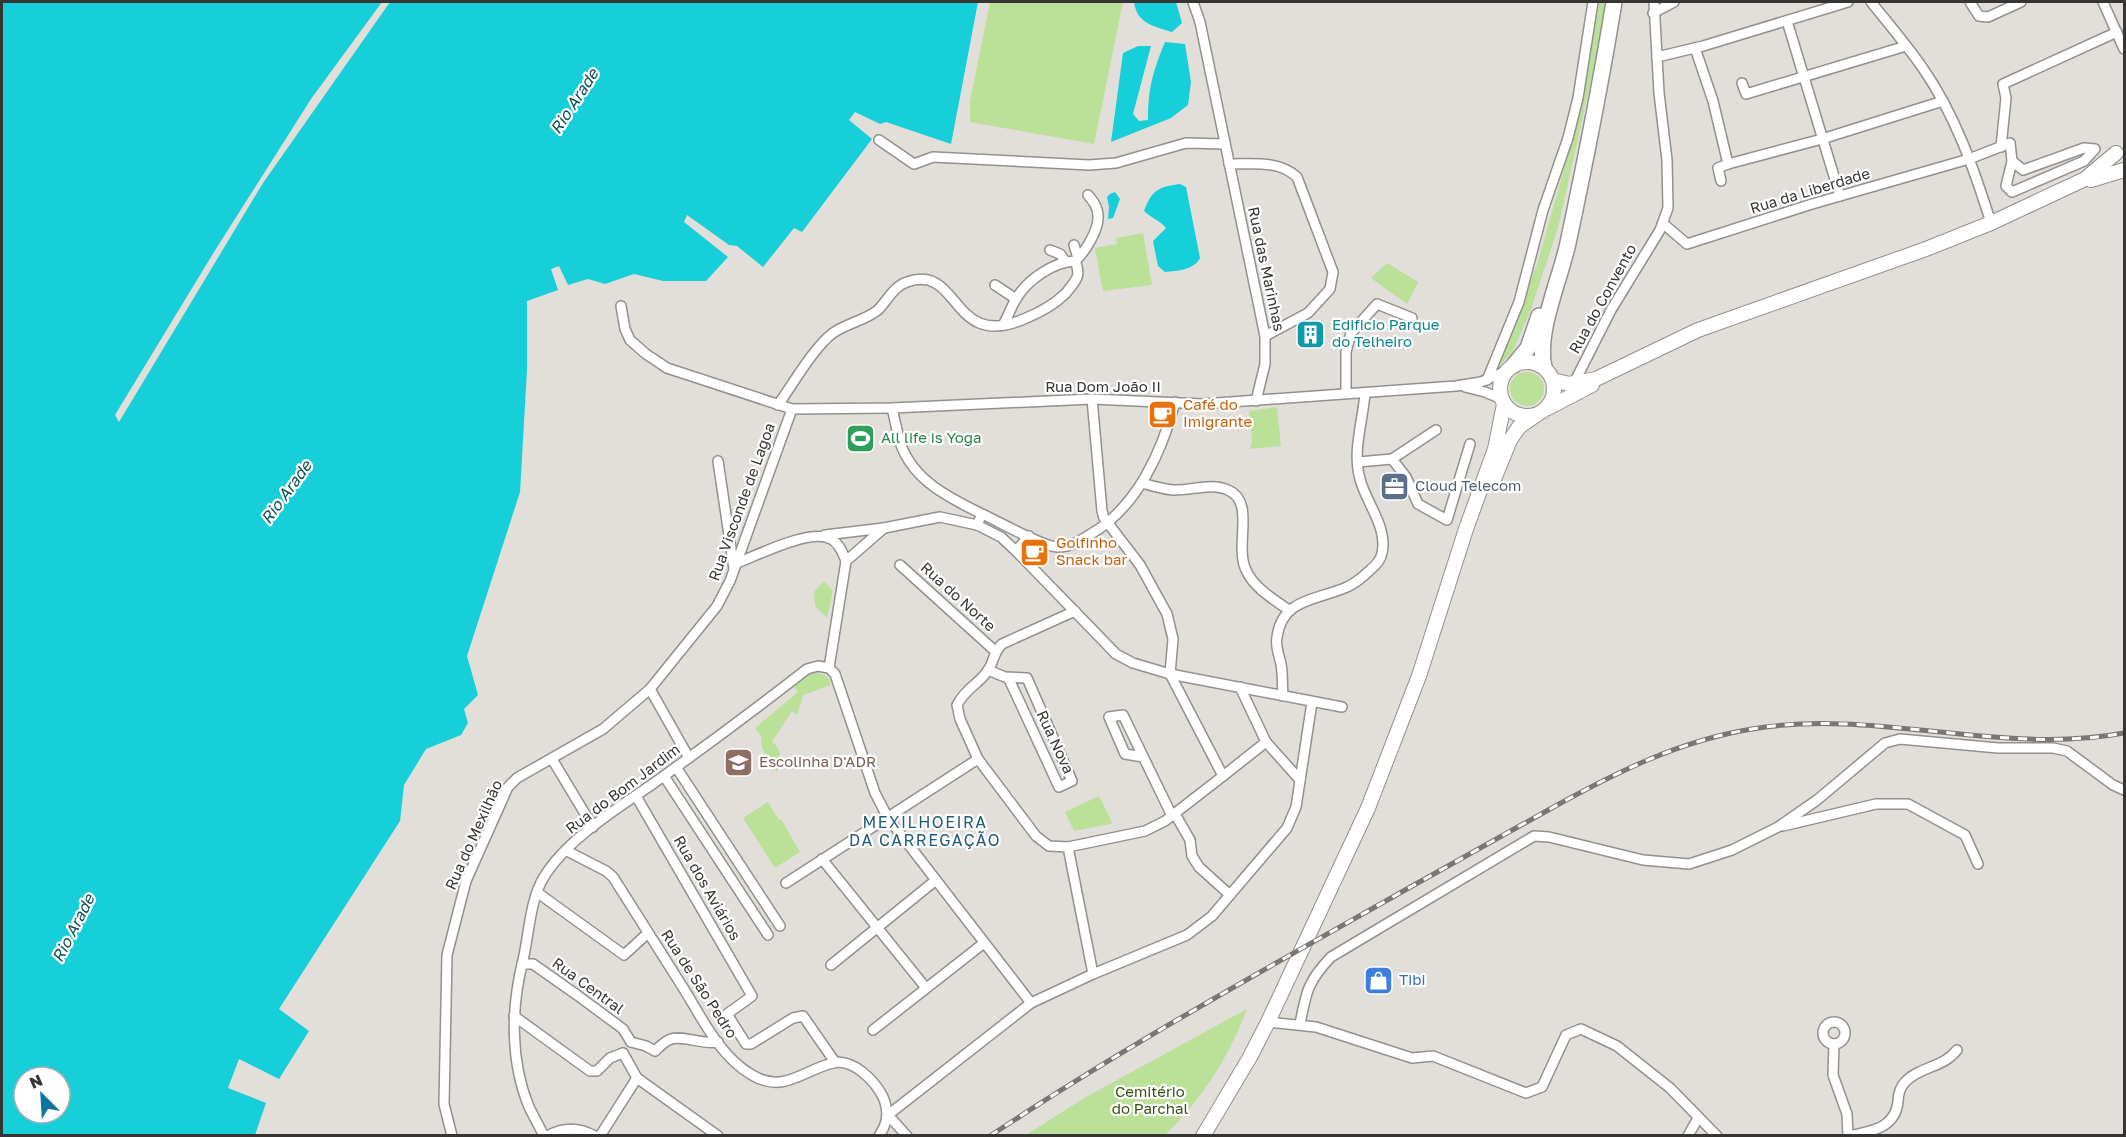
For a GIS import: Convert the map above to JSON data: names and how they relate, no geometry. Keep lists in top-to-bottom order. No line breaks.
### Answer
{"streets":{"street":["Rua da Liberdade","Rua das Marinhas","Rua do Convento","Rua Dom João II","Rua Visconde de Lagoa","Rua do Norte","Rua Nova","Rua do Bom Jardim","Rua do Mexilhão","Rua dos Aviários","Rua de São Pedro","Rua Central"]},"crossings":[["Rua da Liberdade","Rua do Convento"],["Rua das Marinhas","Rua Dom João II"],["Rua Dom João II","Rua Visconde de Lagoa"],["Rua Visconde de Lagoa","Rua do Mexilhão"],["Rua do Bom Jardim","Rua dos Aviários"],["Rua do Bom Jardim","Rua de São Pedro"],["Rua do Bom Jardim","Rua Central"],["Rua dos Aviários","Rua de São Pedro"]],"districts":["MEXILHOEIRA DA CARREGAÇÃO"],"water":["Rio Arade"],"parks":["Cemitério do Parchal"],"places":{"building":["Edificio Parque do Telheiro"],"cafe":["Café do Imigrante","Golfinho Snack bar"],"sports":["All life is Yoga"],"office":["Cloud Telecom"],"school or university":["Escolinha D'ADR"],"shop":["Tibi"]},"north":"top left"}
